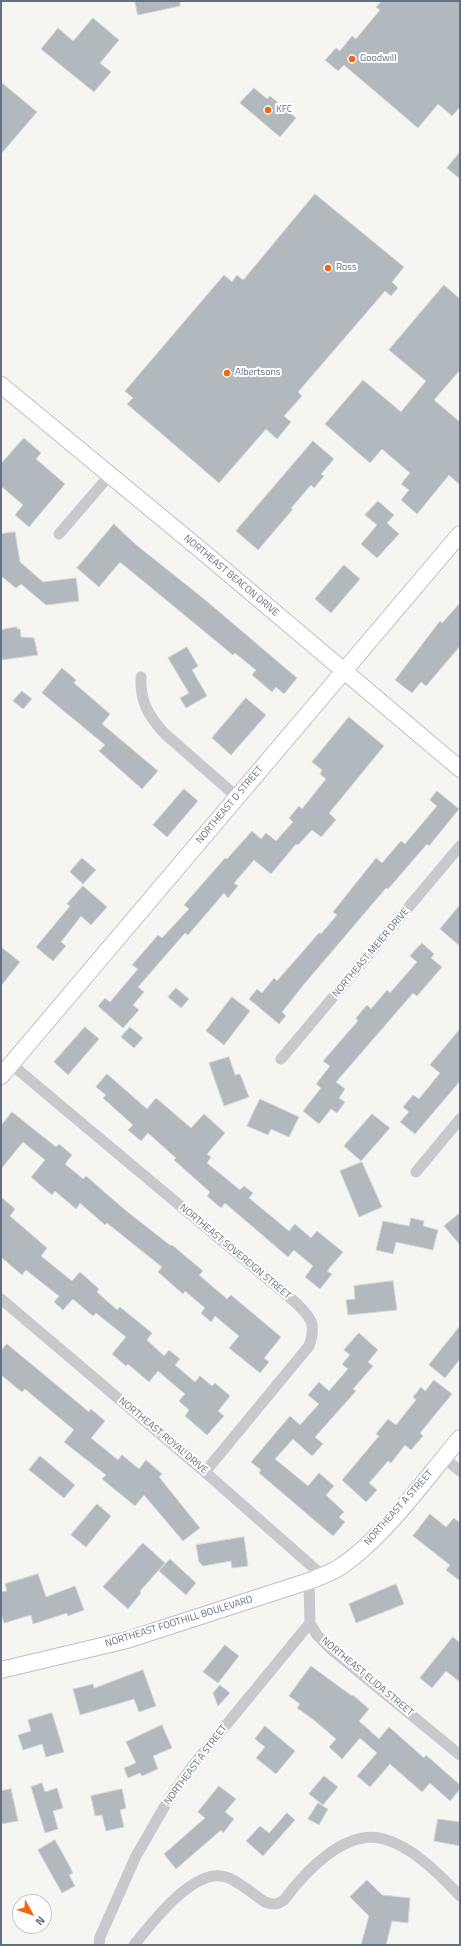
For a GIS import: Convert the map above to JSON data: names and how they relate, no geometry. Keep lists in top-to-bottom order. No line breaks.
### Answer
{"streets":{"street":["NORTHEAST BEACON DRIVE","NORTHEAST D STREET","NORTHEAST MEIER DRIVE","NORTHEAST SOVEREIGN STREET","NORTHEAST ROYAL DRIVE","NORTHEAST A STREET","NORTHEAST FOOTHILL BOULEVARD","NORTHEAST ELIDA STREET"]},"crossings":[["NORTHEAST BEACON DRIVE","NORTHEAST D STREET"],["NORTHEAST D STREET","NORTHEAST SOVEREIGN STREET"],["NORTHEAST SOVEREIGN STREET","NORTHEAST ROYAL DRIVE"],["NORTHEAST ROYAL DRIVE","NORTHEAST A STREET"],["NORTHEAST ROYAL DRIVE","NORTHEAST FOOTHILL BOULEVARD"],["NORTHEAST A STREET","NORTHEAST FOOTHILL BOULEVARD"],["NORTHEAST A STREET","NORTHEAST ELIDA STREET"]],"places":["Goodwill","KFC","Ross","Albertsons"],"north":"bottom right"}
